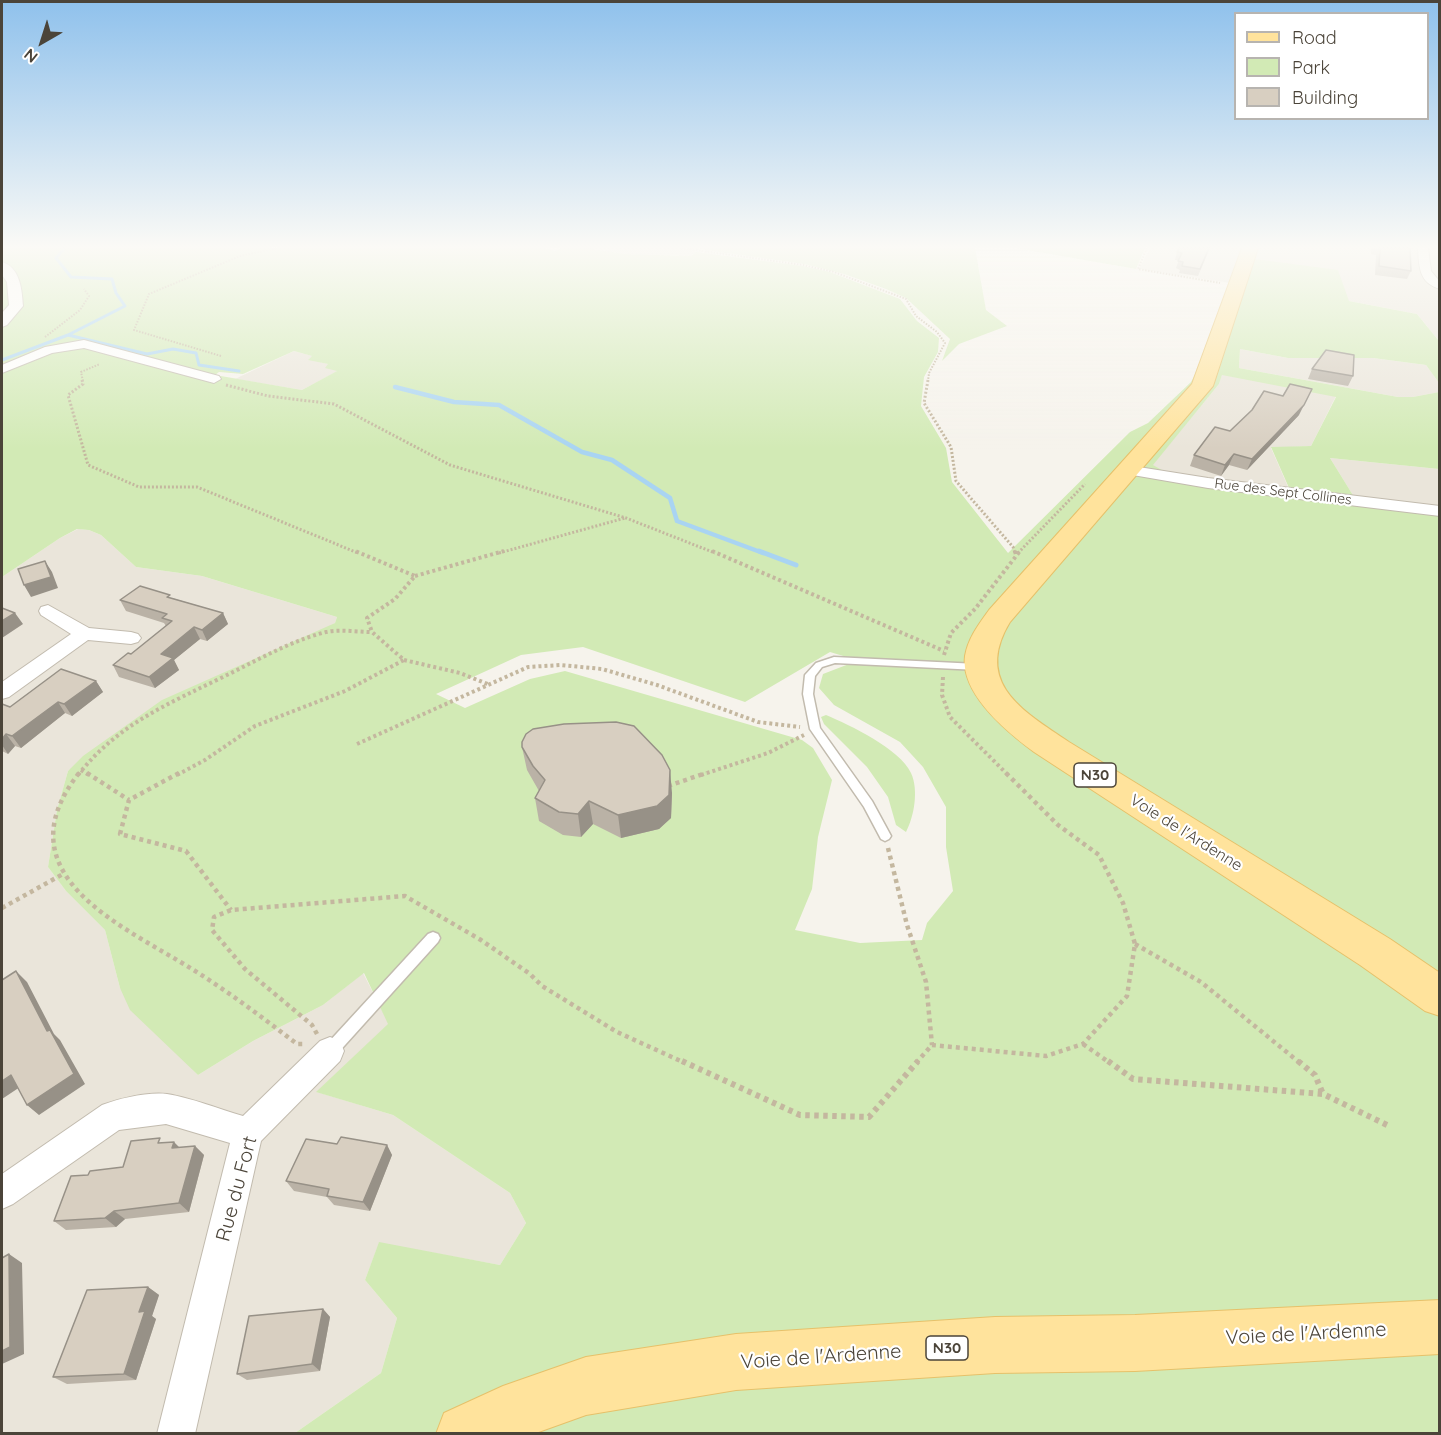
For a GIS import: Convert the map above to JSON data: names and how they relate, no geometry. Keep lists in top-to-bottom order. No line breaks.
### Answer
{"streets":{"main road":["N30","Voie de l'Ardenne"],"street":["Rue des Sept Collines","Rue du Fort"]},"legend":["Road","Park","Building"],"north":"bottom left"}
